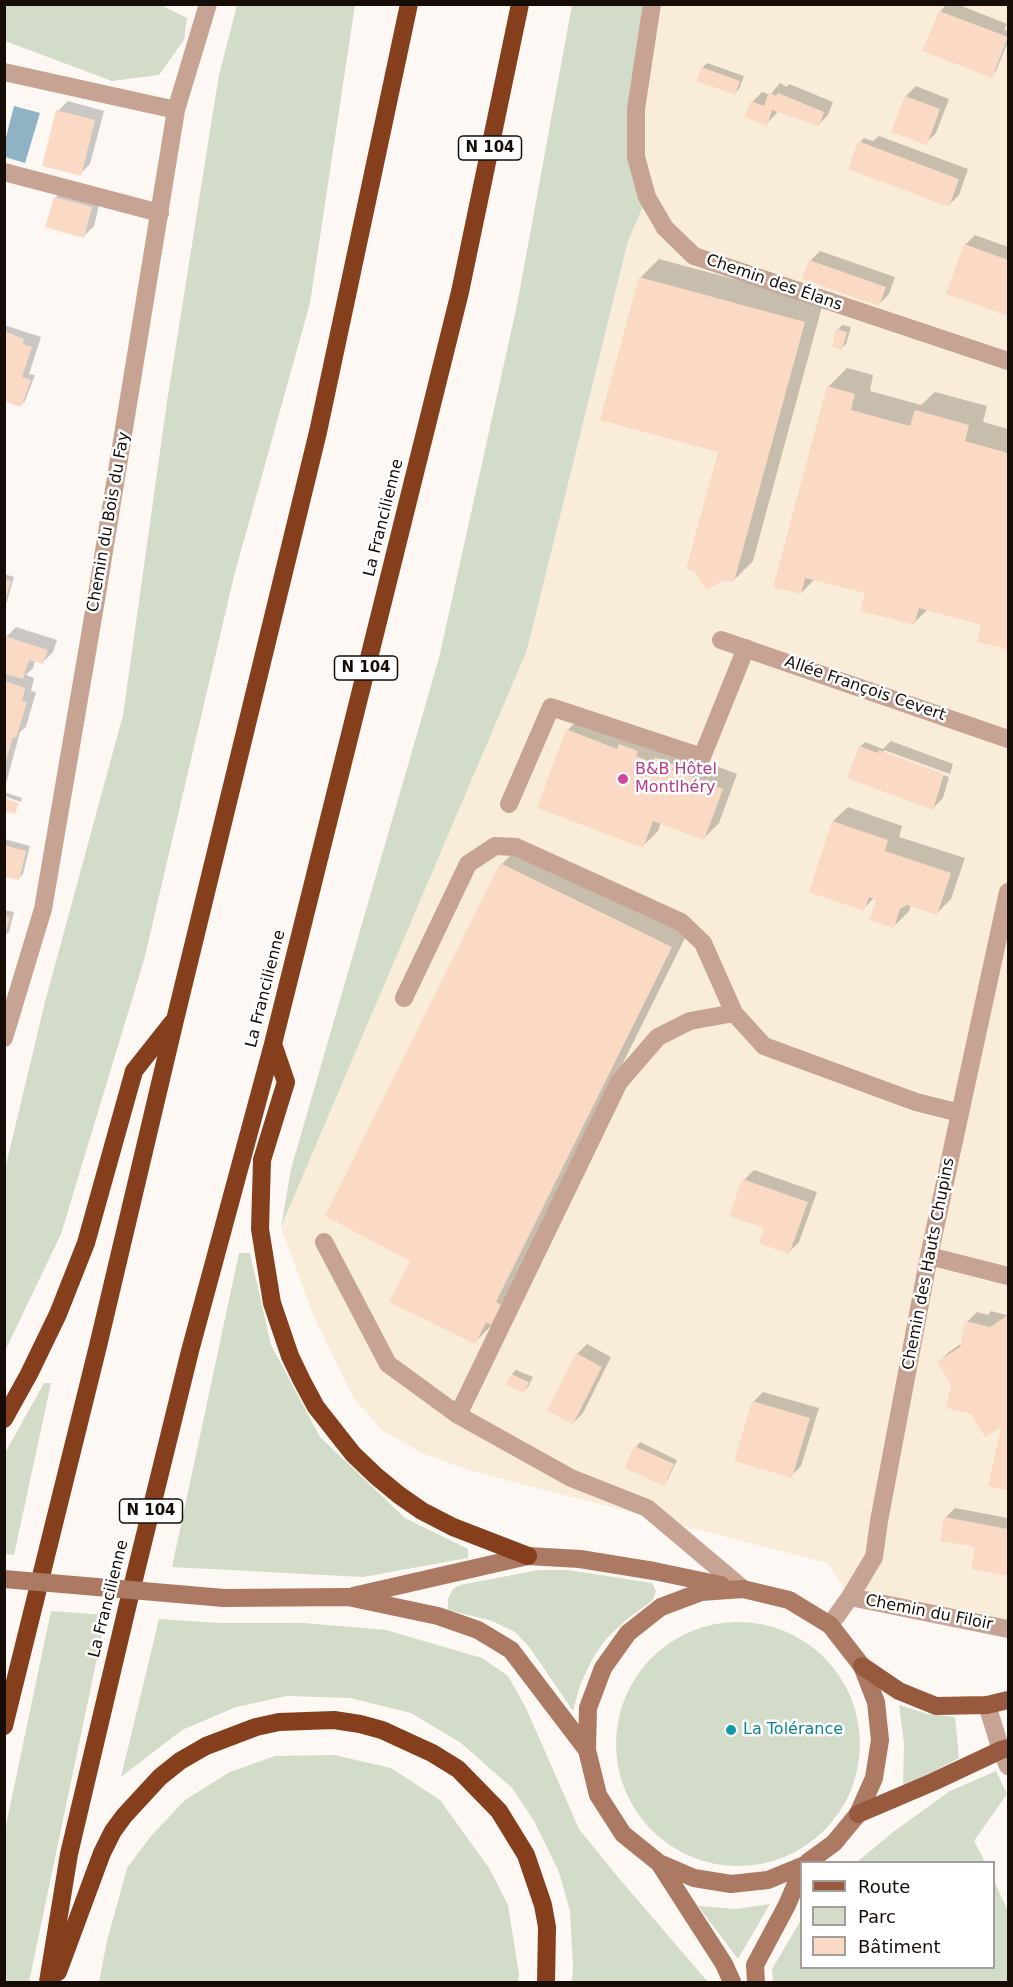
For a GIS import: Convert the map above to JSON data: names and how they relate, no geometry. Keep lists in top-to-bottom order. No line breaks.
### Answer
{"streets":{"highway":["N 104","La Francilienne"],"street":["Chemin des Élans","Chemin du Bois du Fay","Allée François Cevert","Chemin des Hauts Chupins","Chemin du Filoir"]},"crossings":[["Chemin des Hauts Chupins","Chemin du Filoir"]],"places":["B&B Hôtel Montlhéry","La Tolérance"],"legend":["Route","Parc","Bâtiment"]}
